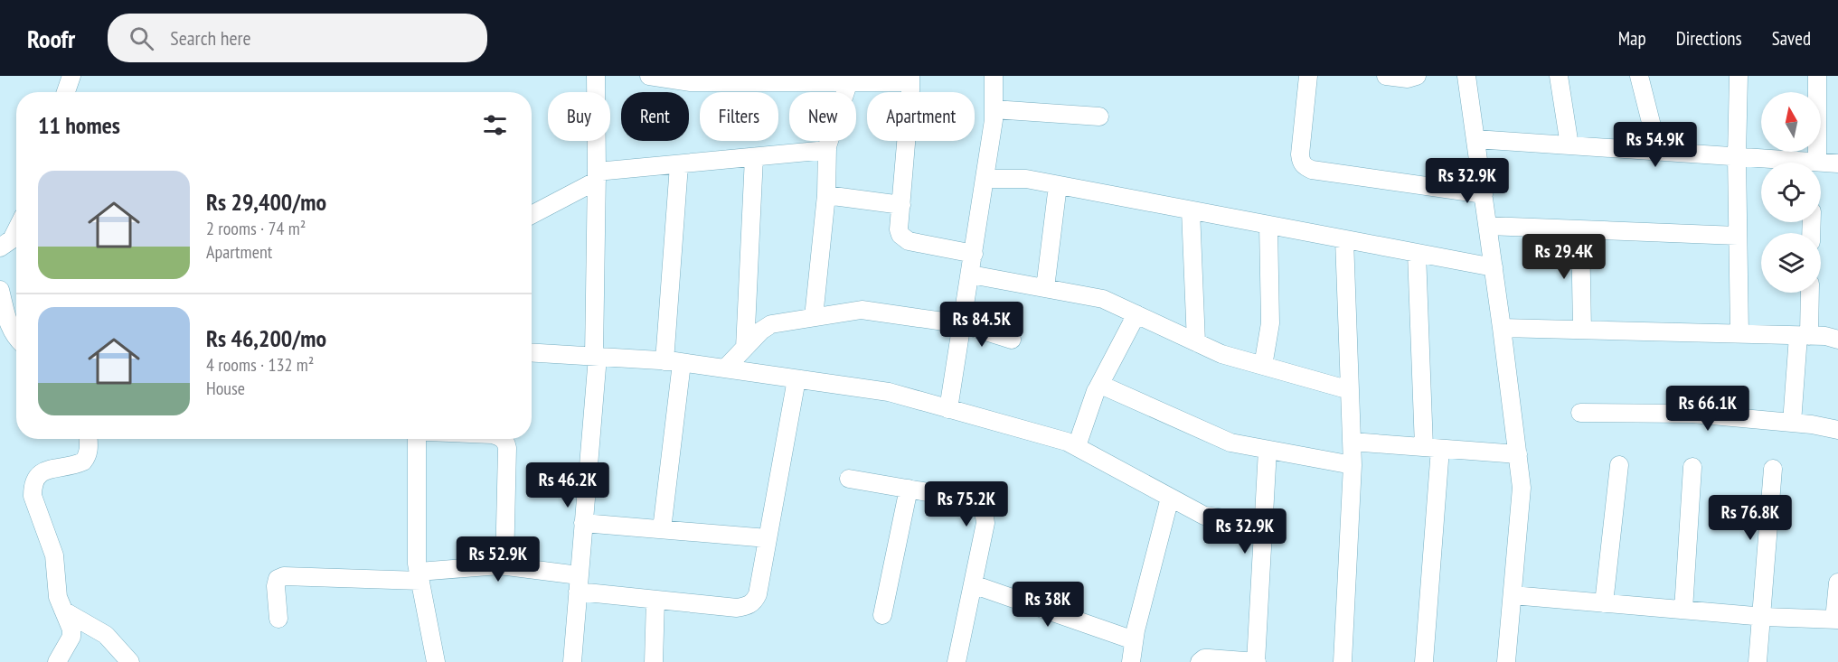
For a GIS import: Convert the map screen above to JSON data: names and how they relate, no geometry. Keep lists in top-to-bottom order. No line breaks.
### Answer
{"north":"top","page":{"header":"Roofr","search":"Search here","nav":["Map","Directions","Saved"],"chip":["Buy","Rent","Filters","New","Apartment"],"heading":"11 homes","price":["Rs 54.9K","Rs 32.9K","Rs 29.4K","Rs 84.5K","Rs 66.1K","Rs 46.2K","Rs 75.2K","Rs 76.8K","Rs 32.9K","Rs 52.9K","Rs 38K"],"list":[{"name":"Rs 29,400/mo","note":"2 rooms · 74 m² · Apartment"},{"name":"Rs 46,200/mo","note":"4 rooms · 132 m² · House"}]}}
